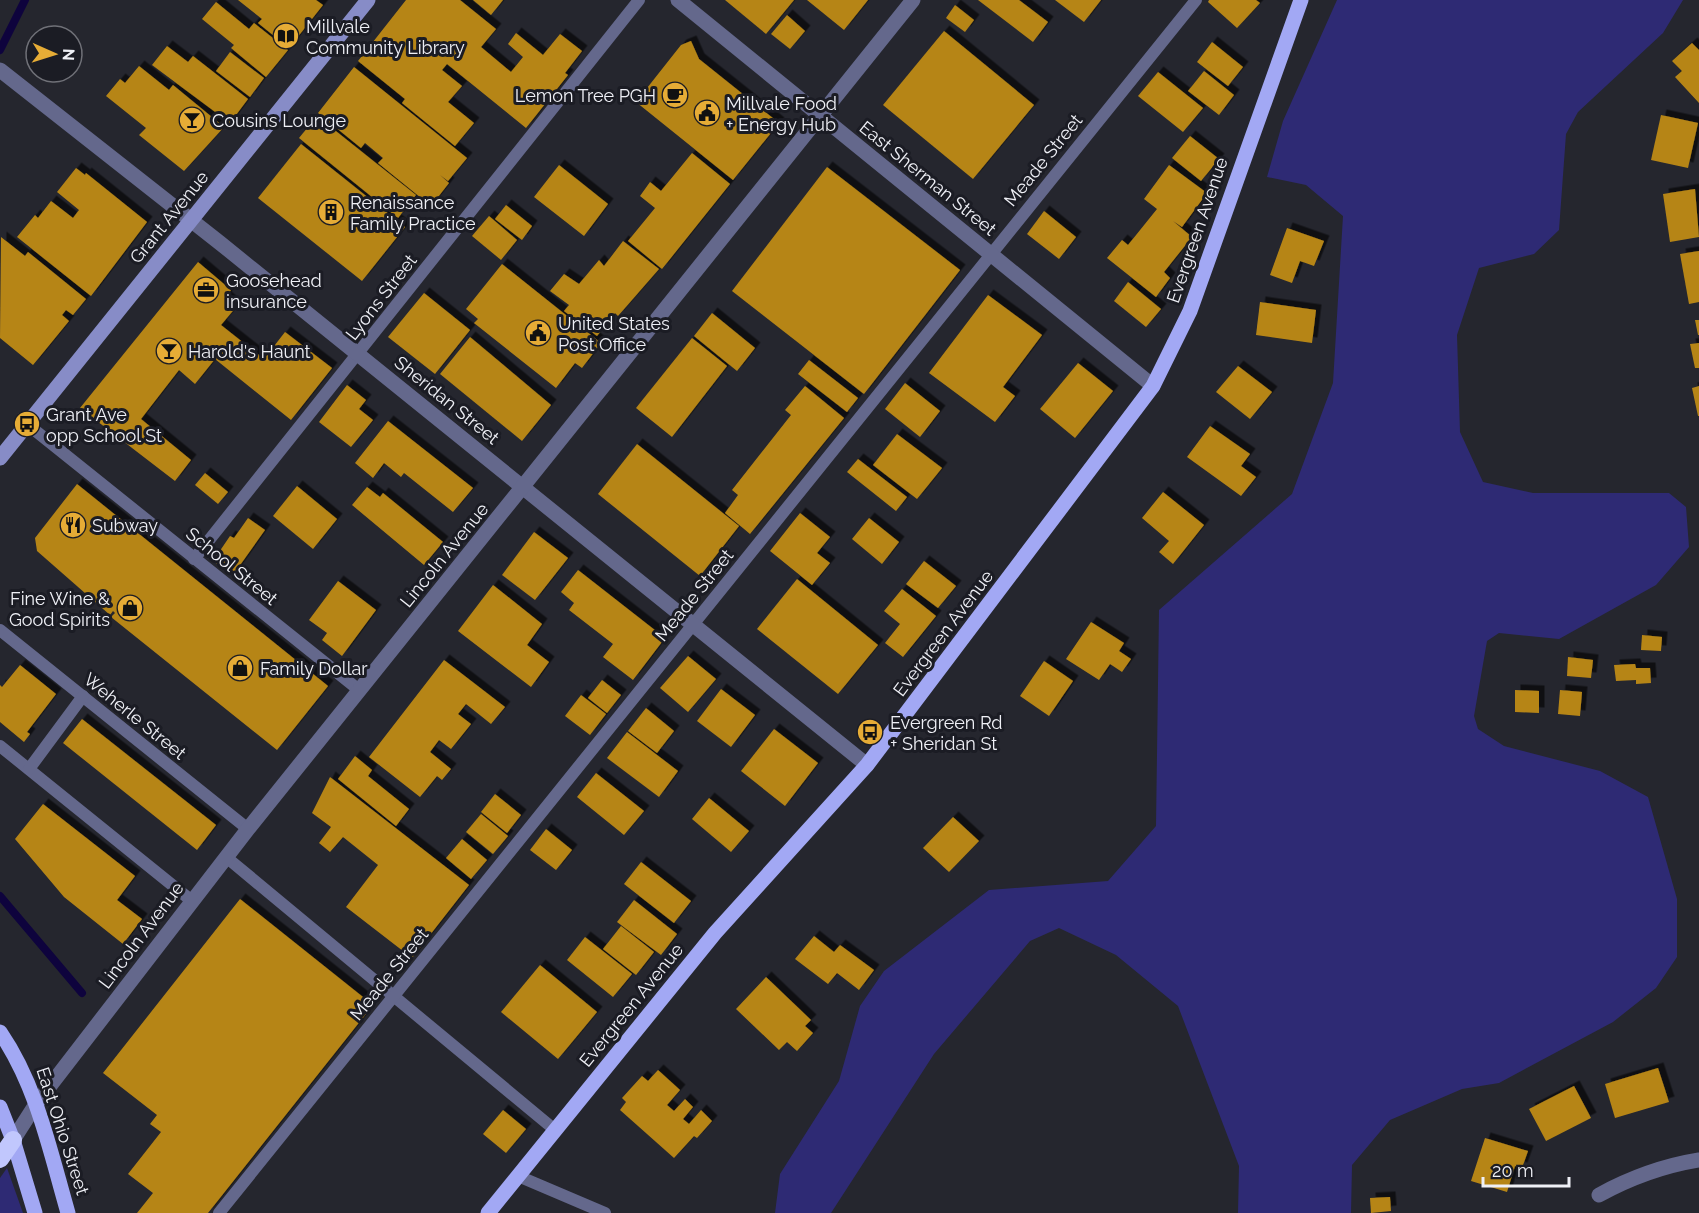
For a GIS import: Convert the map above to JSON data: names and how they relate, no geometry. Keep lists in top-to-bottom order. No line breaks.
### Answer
{"streets":{"main road":["Evergreen Avenue","East Ohio Street"],"street":["East Sherman Street","Grant Avenue","Sheridan Street","Lincoln Avenue"],"lane":["Meade Street","Lyons Street","School Street","Weherle Street"]},"crossings":[["Meade Street","East Sherman Street"],["Meade Street","Sheridan Street"],["East Sherman Street","Evergreen Avenue"],["East Sherman Street","Lincoln Avenue"],["Grant Avenue","Sheridan Street"],["Grant Avenue","School Street"],["Evergreen Avenue","Sheridan Street"],["Lyons Street","Sheridan Street"],["Lyons Street","School Street"],["Sheridan Street","Lincoln Avenue"],["Lincoln Avenue","School Street"],["Lincoln Avenue","Weherle Street"],["Lincoln Avenue","East Ohio Street"]],"places":{"library":["Millvale Community Library"],"cafe":["Lemon Tree PGH"],"public building":["Millvale Food + Energy Hub","United States Post Office"],"bar":["Cousins Lounge","Harold's Haunt"],"building":["Renaissance Family Practice"],"office":["Goosehead insurance"],"bus stop":["Grant Ave opp School St","Evergreen Rd + Sheridan St"],"restaurant":["Subway"],"shop":["Fine Wine & Good Spirits","Family Dollar"]},"scale_bar":"20 m","north":"right"}
